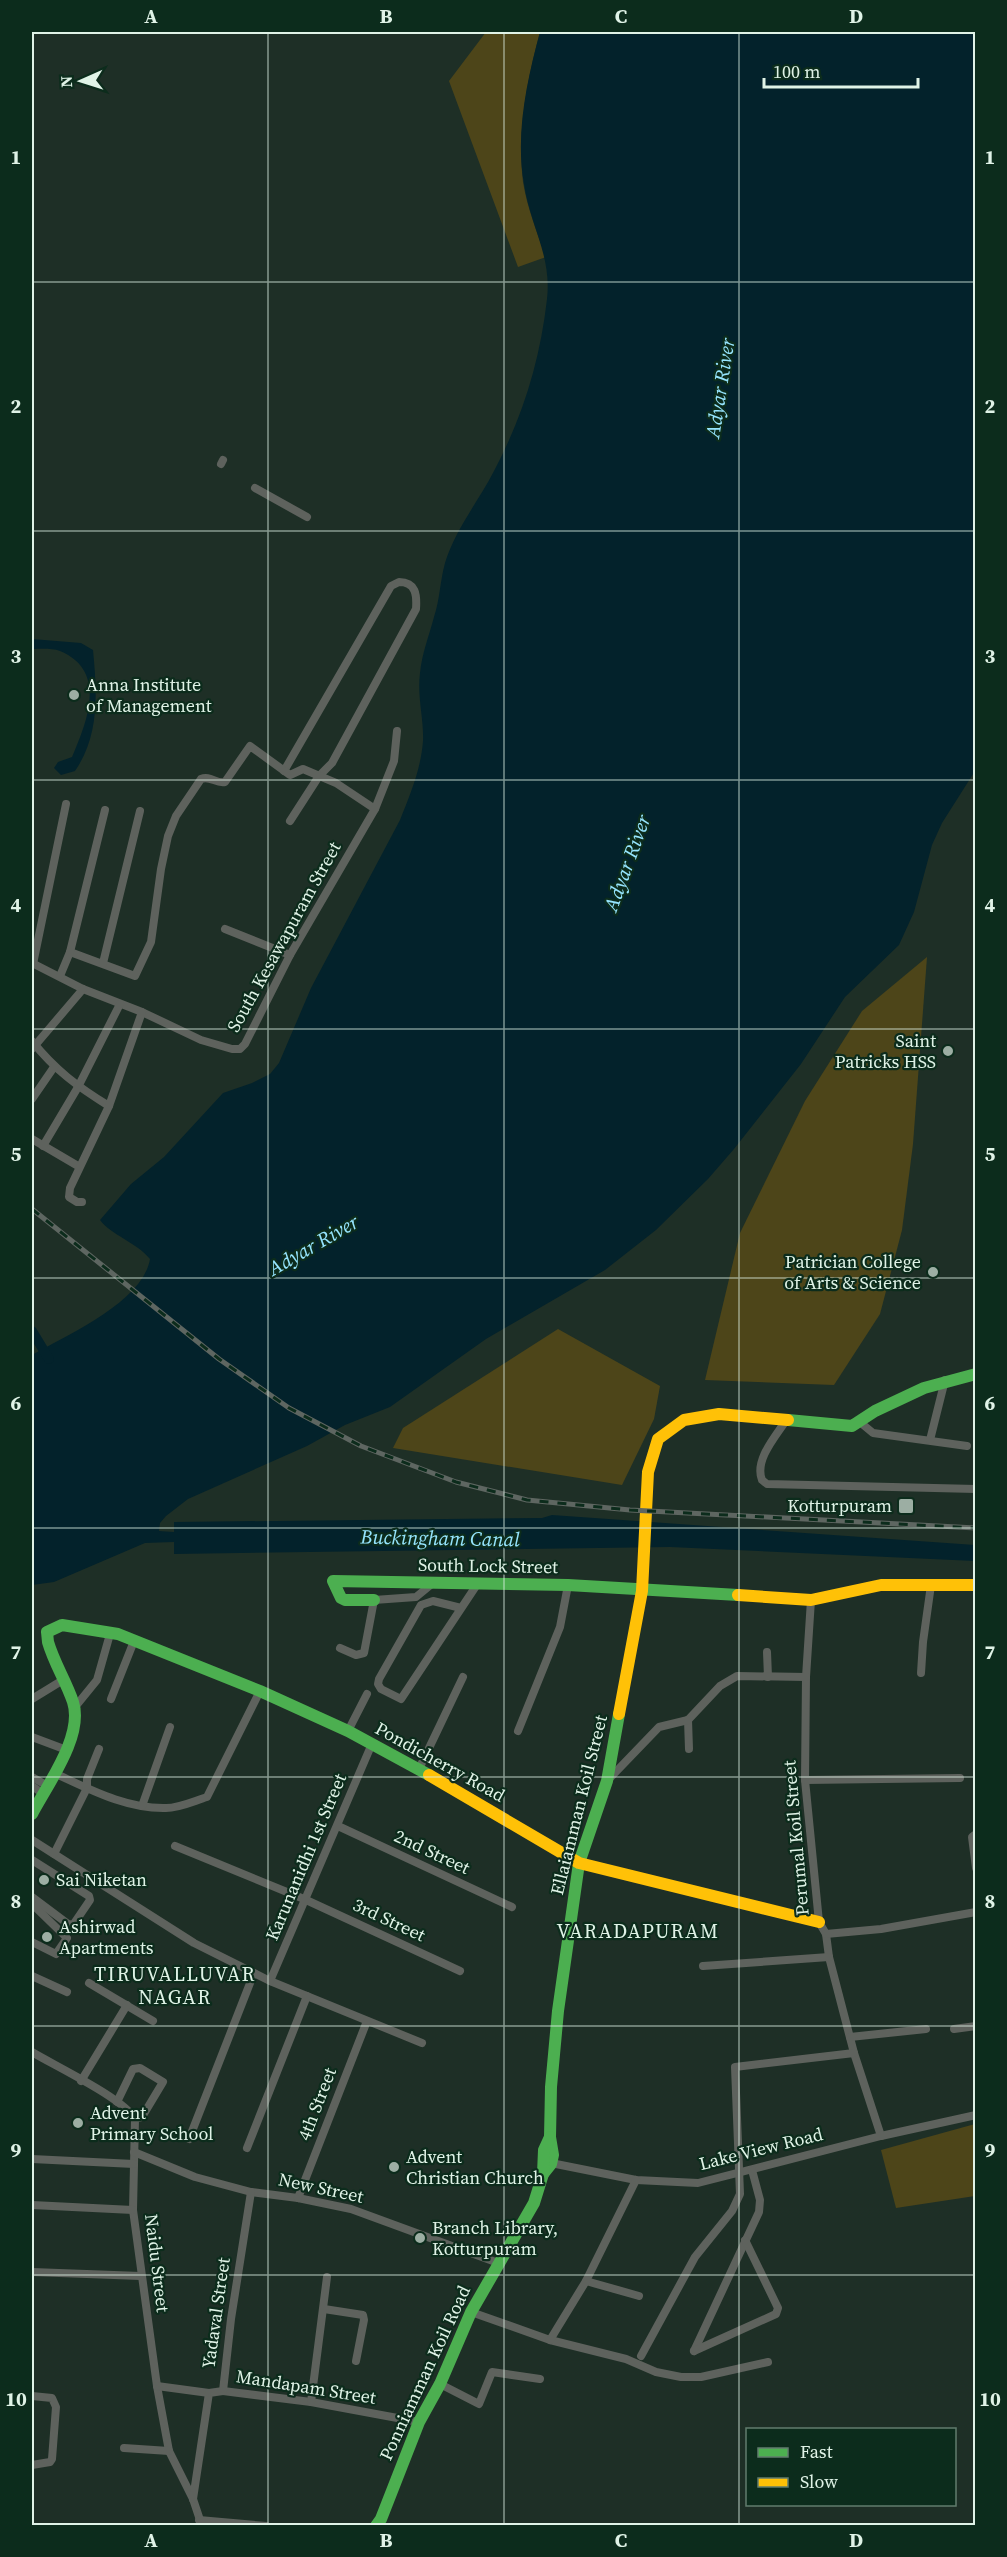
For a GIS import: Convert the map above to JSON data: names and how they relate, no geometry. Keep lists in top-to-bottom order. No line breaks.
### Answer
{"streets":{"street":["South Kesawapuram Street","South Lock Street","Pondicherry Road","Ellaiamman Koil Street","Perumal Koil Street","2nd Street","Karunanidhi 1st Street","3rd Street","4th Street","Lake View Road","New Street","Naidu Street","Yadaval Street","Ponniamman Koil Road","Mandapam Street"]},"crossings":[["South Lock Street","Ellaiamman Koil Street"],["South Lock Street","Perumal Koil Street"],["Pondicherry Road","Ellaiamman Koil Street"],["Pondicherry Road","Perumal Koil Street"],["Pondicherry Road","Karunanidhi 1st Street"],["Ellaiamman Koil Street","Lake View Road"],["Ellaiamman Koil Street","Ponniamman Koil Road"],["Perumal Koil Street","Lake View Road"],["2nd Street","Karunanidhi 1st Street"],["Karunanidhi 1st Street","3rd Street"],["4th Street","New Street"],["New Street","Naidu Street"],["New Street","Yadaval Street"],["New Street","Ponniamman Koil Road"],["Naidu Street","Yadaval Street"],["Yadaval Street","Mandapam Street"],["Ponniamman Koil Road","Mandapam Street"]],"districts":["VARADAPURAM","TIRUVALLUVAR NAGAR"],"water":["Adyar River","Buckingham Canal"],"places":{"other":["Anna Institute of Management","Saint Patricks HSS","Patrician College of Arts & Science","Sai Niketan","Ashirwad Apartments","Advent Primary School","Advent Christian Church","Branch Library, Kotturpuram"],"transit":["Kotturpuram"]},"legend":["Fast","Slow"],"scale_bar":"100 m","north":"left","grid":{"columns":["A","B","C","D"],"rows":["1","2","3","4","5","6","7","8","9","10"]}}
